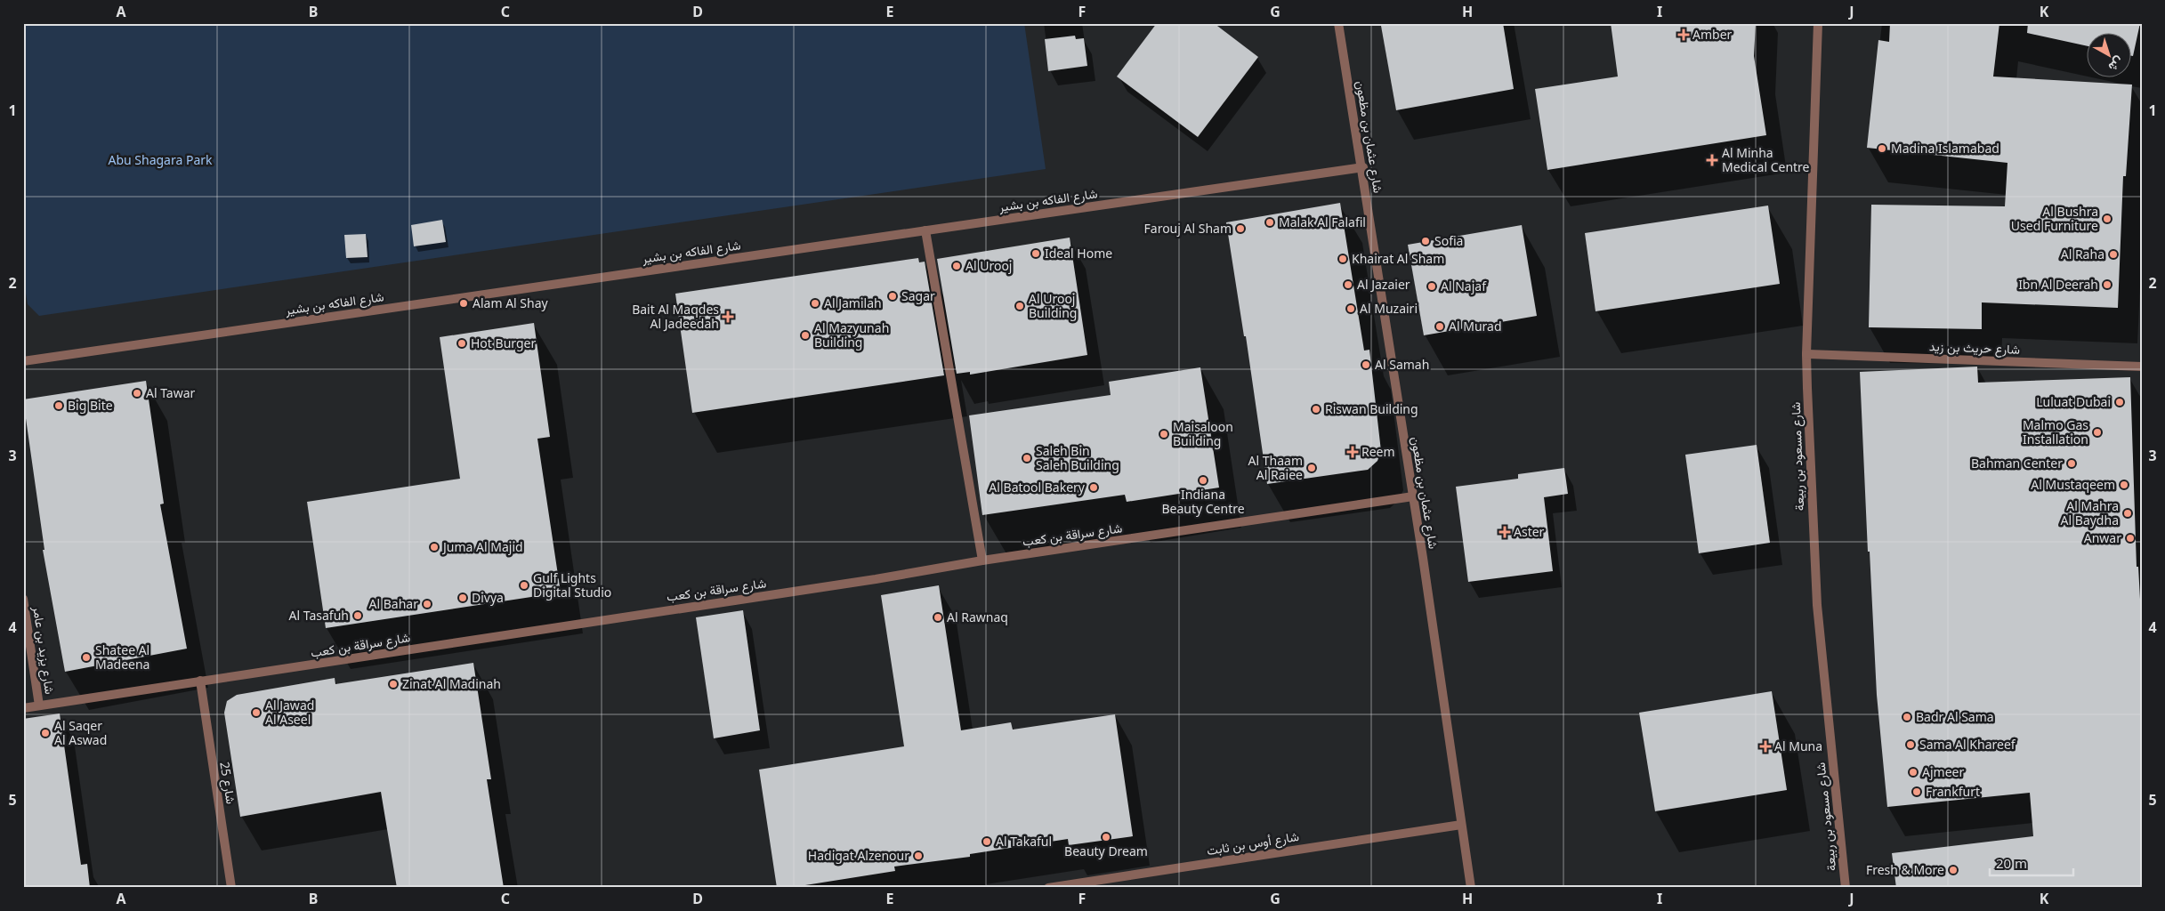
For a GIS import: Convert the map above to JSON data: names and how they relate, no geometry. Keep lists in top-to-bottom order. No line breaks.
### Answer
{"streets":{"street":["شارع عثمان بن مظعون","شارع الفاكه بن بشير","شارع حريث بن زيد","شارع مسعود بن ربيعة","شارع سراقة بن كعب","شارع يزيد بن عامر","شارع 25","شارع أوس بن ثابت"]},"crossings":[["شارع عثمان بن مظعون","شارع الفاكه بن بشير"],["شارع عثمان بن مظعون","شارع سراقة بن كعب"],["شارع عثمان بن مظعون","شارع أوس بن ثابت"],["شارع حريث بن زيد","شارع مسعود بن ربيعة"],["شارع سراقة بن كعب","شارع يزيد بن عامر"],["شارع سراقة بن كعب","شارع 25"]],"parks":["Abu Shagara Park"],"places":{"health":["Amber","Al Minha Medical Centre","Bait Al Maqdes Al Jadeedah","Reem","Aster","Al Muna"],"other":["Madina Islamabad","Al Bushra Used Furniture","Malak Al Falafil","Farouj Al Sham","Sofia","Ideal Home","Al Raha","Khairat Al Sham","Al Urooj","Al Jazaier","Ibn Al Deerah","Al Najaf","Sagar","Alam Al Shay","Al Jamilah","Al Urooj Building","Al Muzairi","Al Murad","Al Mazyunah Building","Hot Burger","Al Samah","Al Tawar","Luluat Dubai","Big Bite","Riswan Building","Malmo Gas Installation","Maisaloon Building","Saleh Bin Saleh Building","Bahman Center","Al Thaam Al Raiee","Indiana Beauty Centre","Al Mustaqeem","Al Batool Bakery","Al Mahra Al Baydha","Anwar","Juma Al Majid","Gulf Lights Digital Studio","Divya","Al Bahar","Al Tasafuh","Al Rawnaq","Shatee Al Madeena","Zinat Al Madinah","Al Jawad Al Aseel","Badr Al Sama","Al Saqer Al Aswad","Sama Al Khareef","Ajmeer","Frankfurt","Beauty Dream","Al Takaful","Hadigat Alzenour","Fresh & More"]},"scale_bar":"20 m","north":"bottom right","grid":{"columns":["A","B","C","D","E","F","G","H","I","J","K"],"rows":["1","2","3","4","5"]}}
